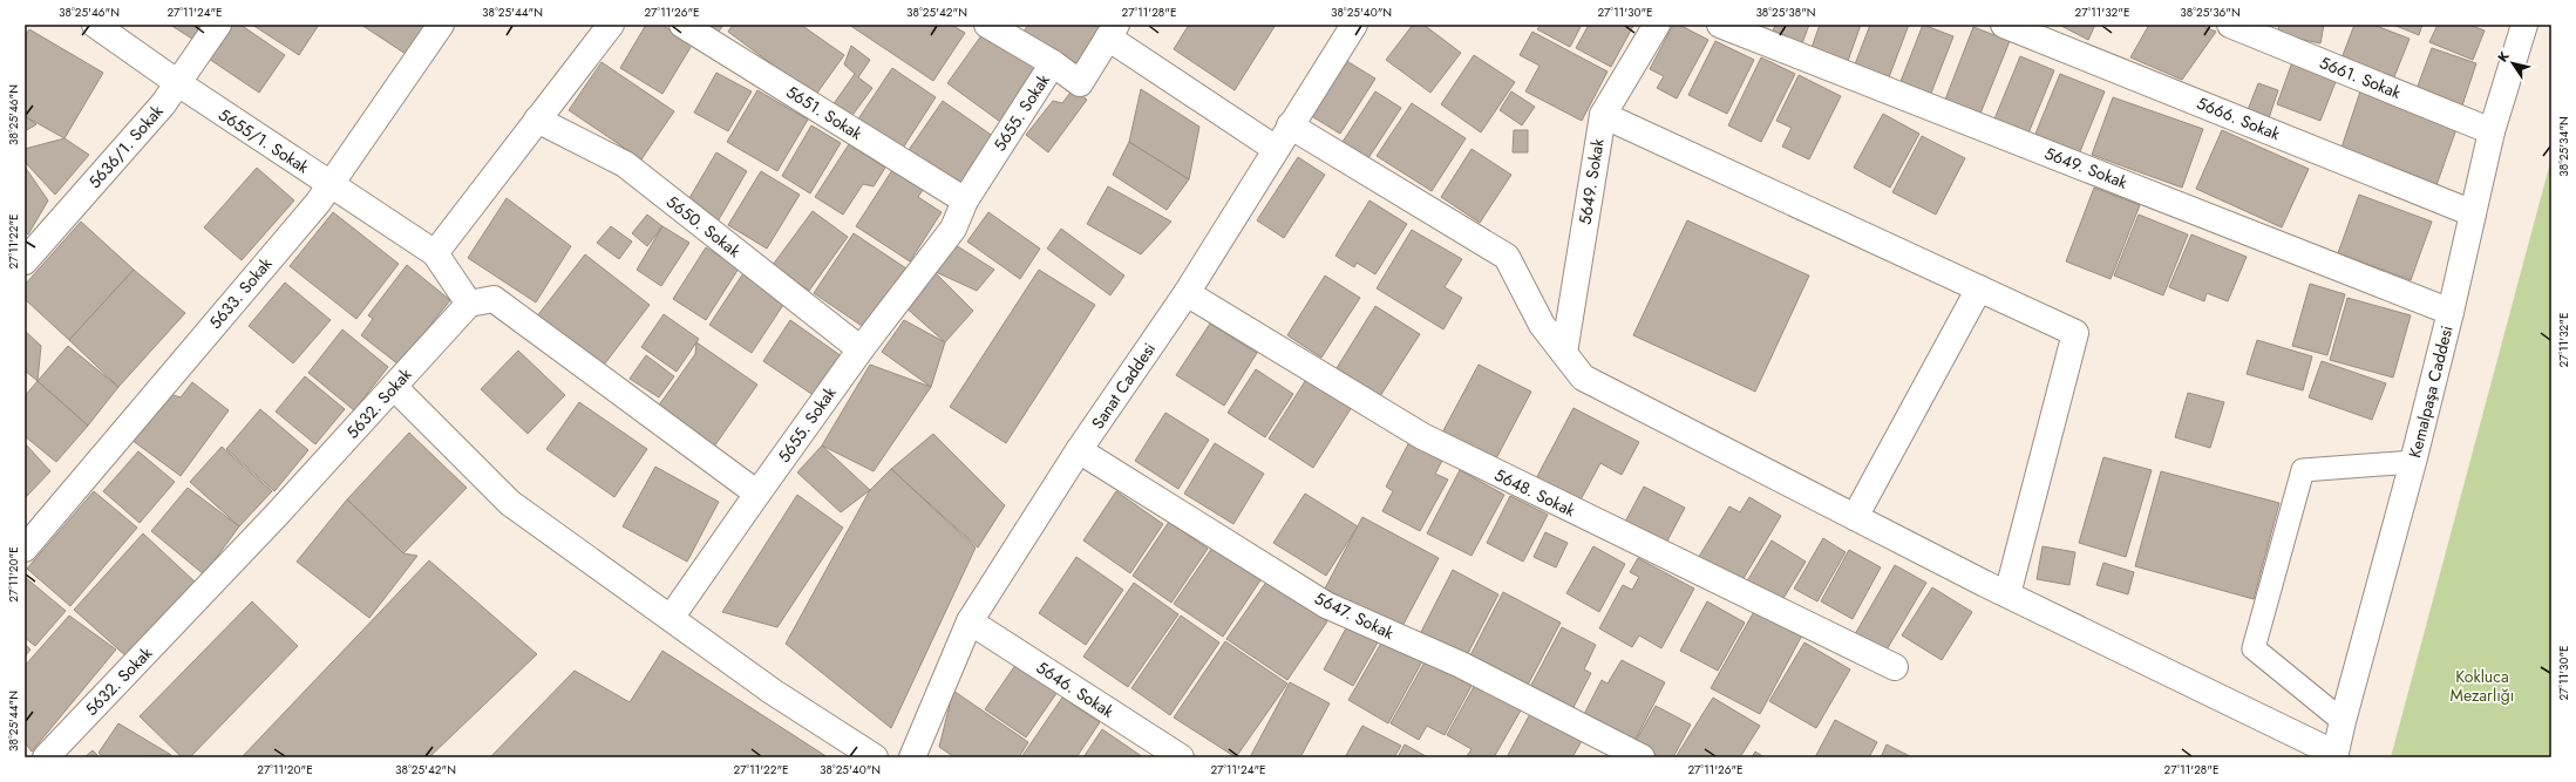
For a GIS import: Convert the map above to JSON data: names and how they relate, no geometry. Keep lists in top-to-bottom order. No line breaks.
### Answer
{"streets":{"street":["5661. Sokak","5651. Sokak","5655. Sokak","5666. Sokak","5655/1. Sokak","5636/1. Sokak","5649. Sokak","5650. Sokak","5633. Sokak","Sanat Caddesi","Kemalpaşa Caddesi","5632. Sokak","5648. Sokak","5647. Sokak","5646. Sokak"]},"crossings":[["5661. Sokak","Kemalpaşa Caddesi"],["5651. Sokak","5655. Sokak"],["5655. Sokak","5650. Sokak"],["5666. Sokak","Kemalpaşa Caddesi"],["5655/1. Sokak","5636/1. Sokak"],["5655/1. Sokak","5633. Sokak"],["5649. Sokak","Kemalpaşa Caddesi"],["Sanat Caddesi","5648. Sokak"],["Sanat Caddesi","5647. Sokak"],["Sanat Caddesi","5646. Sokak"]],"parks":["Kokluca Mezarlığı"],"north":"top left","coordinates":["38°25'46\"N","27°11'24\"E","38°25'44\"N","27°11'26\"E","38°25'42\"N","27°11'28\"E","38°25'40\"N","27°11'30\"E","38°25'38\"N","27°11'32\"E","38°25'36\"N","38°25'34\"N","27°11'22\"E","27°11'20\"E"]}
